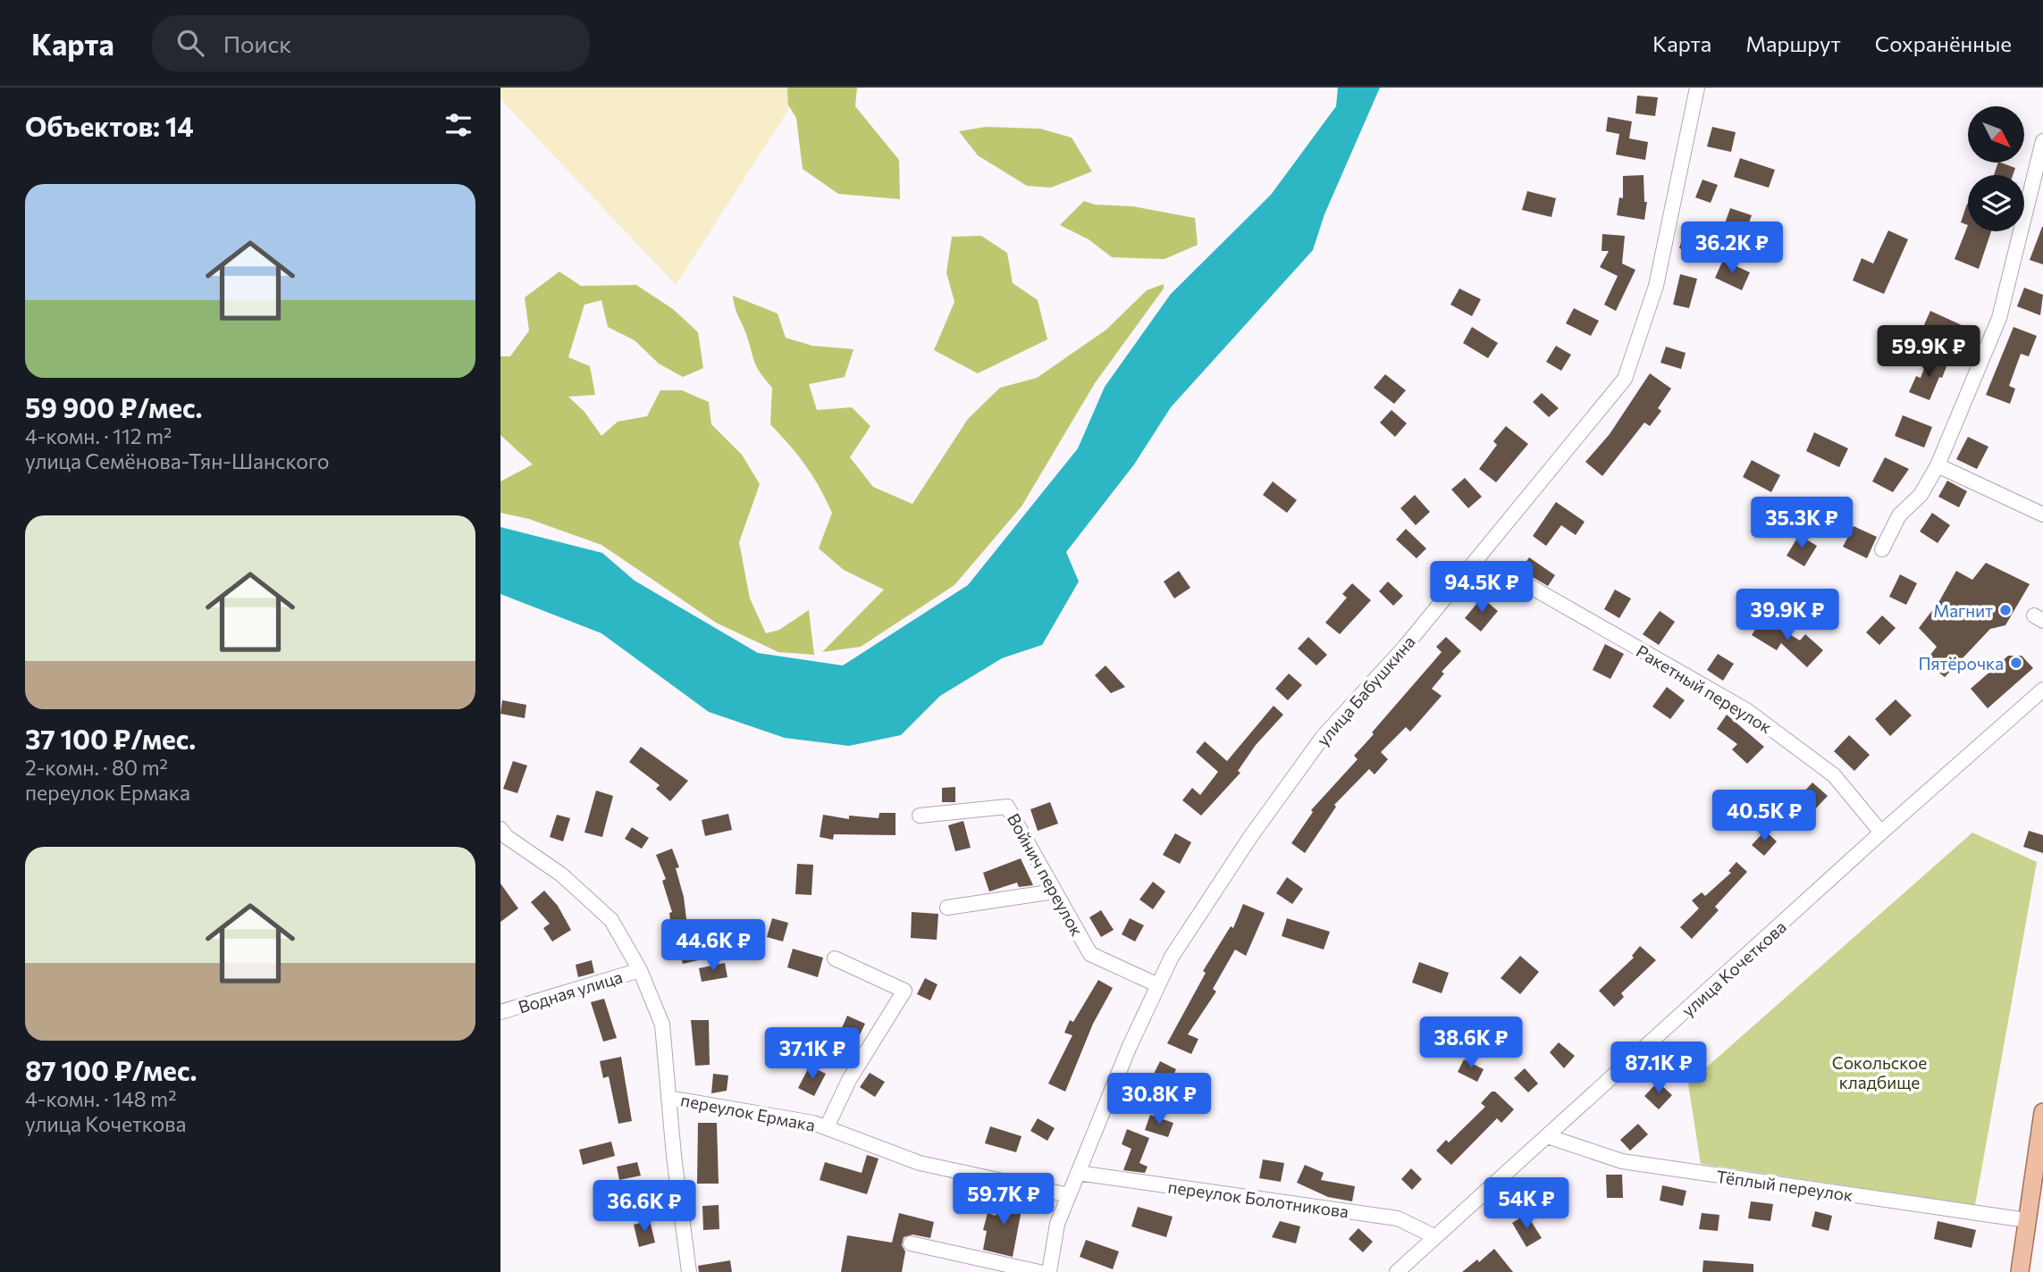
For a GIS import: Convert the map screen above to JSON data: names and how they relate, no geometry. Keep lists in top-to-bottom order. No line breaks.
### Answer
{"streets":{"street":["Ракетный переулок","улица Бабушкина","Войнич переулок","улица Кочеткова","Водная улица","переулок Ермака","Тёплый переулок","переулок Болотникова"]},"crossings":[["Ракетный переулок","улица Кочеткова"],["улица Бабушкина","Войнич переулок"],["улица Бабушкина","переулок Ермака"],["улица Бабушкина","переулок Болотникова"],["улица Кочеткова","Тёплый переулок"],["улица Кочеткова","переулок Болотникова"]],"parks":["Сокольское кладбище"],"places":["Магнит","Пятёрочка"],"north":"bottom right","page":{"header":"Карта","search":"Поиск","nav":["Карта","Маршрут","Сохранённые"],"heading":"Объектов: 14","list":[{"name":"59 900 ₽/мес.","note":"4-комн. · 112 m² · улица Семёнова-Тян-Шанского"},{"name":"37 100 ₽/мес.","note":"2-комн. · 80 m² · переулок Ермака"},{"name":"87 100 ₽/мес.","note":"4-комн. · 148 m² · улица Кочеткова"}],"price":["36.2K ₽","59.9K ₽","35.3K ₽","94.5K ₽","39.9K ₽","40.5K ₽","44.6K ₽","38.6K ₽","37.1K ₽","87.1K ₽","30.8K ₽","59.7K ₽","54K ₽","36.6K ₽"]}}
